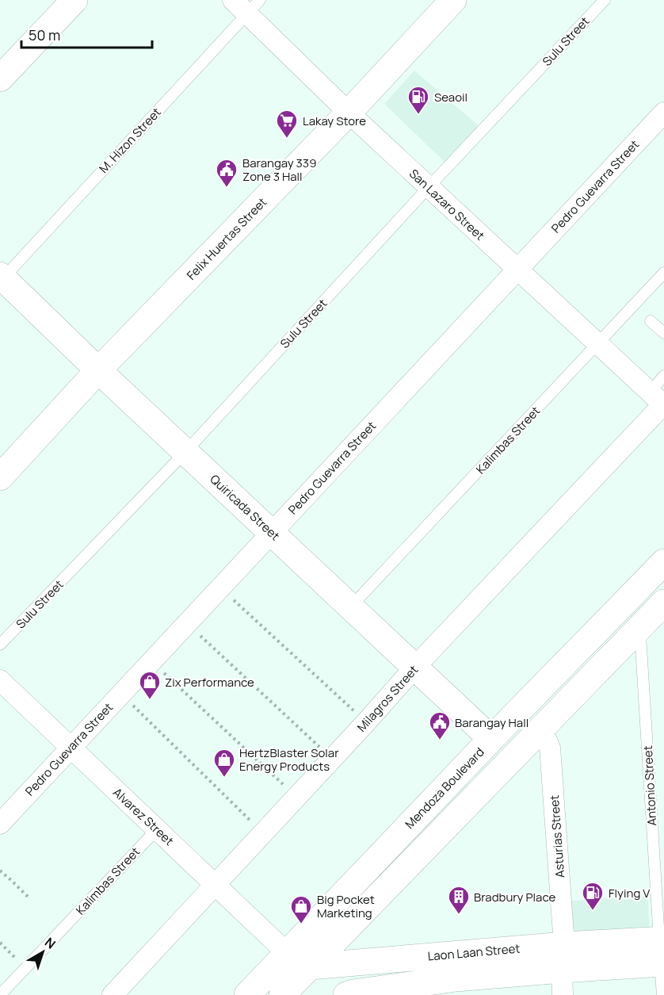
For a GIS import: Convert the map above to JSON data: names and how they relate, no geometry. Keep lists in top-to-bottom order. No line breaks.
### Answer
{"streets":{"main road":["Felix Huertas Street","Quiricada Street","Mendoza Boulevard","Laon Laan Street"],"street":["Pedro Guevarra Street","San Lazaro Street","Milagros Street","Alvarez Street","Asturias Street"],"lane":["Sulu Street","M. Hizon Street","Kalimbas Street","Antonio Street"]},"crossings":[["Sulu Street","San Lazaro Street"],["Sulu Street","Quiricada Street"],["M. Hizon Street","San Lazaro Street"],["M. Hizon Street","Quiricada Street"],["Pedro Guevarra Street","San Lazaro Street"],["Pedro Guevarra Street","Quiricada Street"],["Pedro Guevarra Street","Alvarez Street"],["San Lazaro Street","Felix Huertas Street"],["San Lazaro Street","Kalimbas Street"],["San Lazaro Street","Milagros Street"],["Felix Huertas Street","Quiricada Street"],["Kalimbas Street","Quiricada Street"],["Kalimbas Street","Alvarez Street"],["Quiricada Street","Milagros Street"],["Quiricada Street","Mendoza Boulevard"],["Milagros Street","Alvarez Street"],["Antonio Street","Laon Laan Street"],["Mendoza Boulevard","Alvarez Street"],["Asturias Street","Laon Laan Street"]],"places":{"fuel station":["Seaoil","Flying V"],"supermarket":["Lakay Store"],"public building":["Barangay 339 Zone 3 Hall","Barangay Hall"],"shop":["Zix Performance","HertzBlaster Solar Energy Products","Big Pocket Marketing"],"building":["Bradbury Place"]},"scale_bar":"50 m","north":"top right"}
